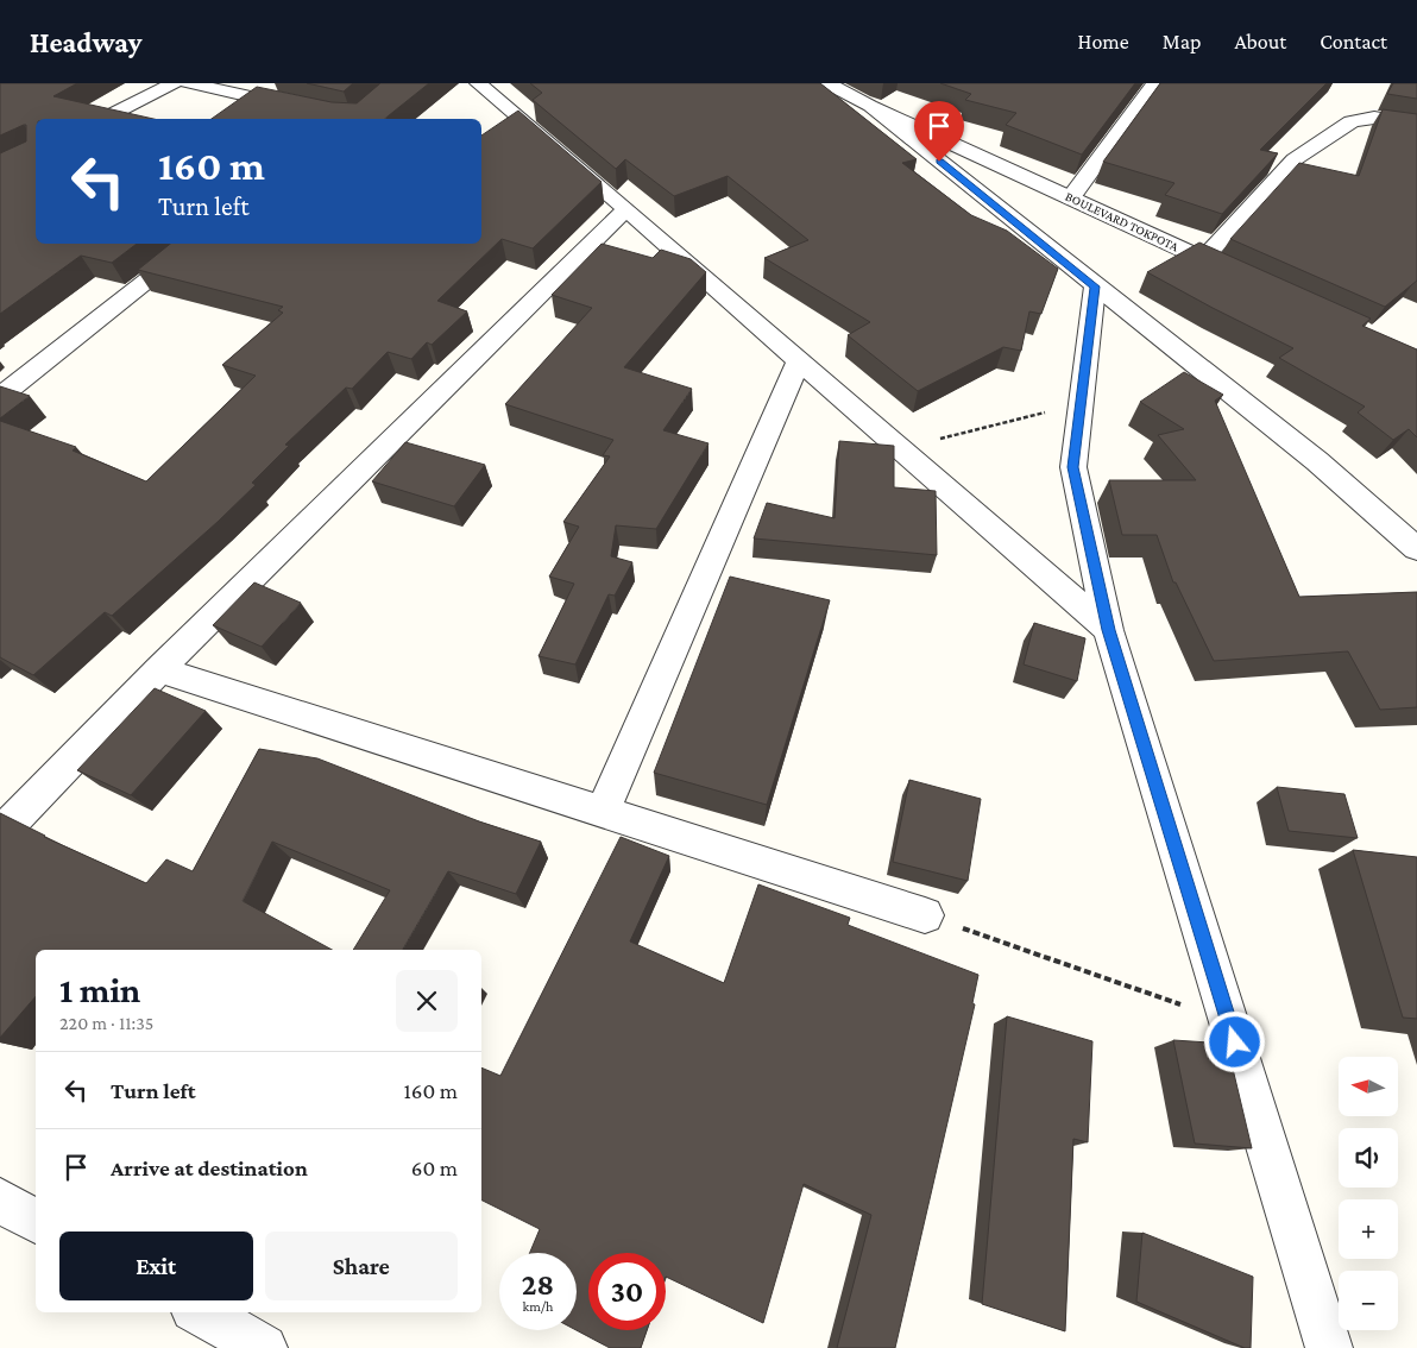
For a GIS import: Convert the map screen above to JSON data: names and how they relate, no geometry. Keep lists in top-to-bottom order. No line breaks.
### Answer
{"streets":{"street":["BOULEVARD TOKPOTA"]},"north":"left","page":{"header":"Headway","nav":["Home","Map","About","Contact"],"turn":["160 m","Turn left"],"heading":["1 min","220 m · 11:35"],"list":[{"name":"Turn left","value":"160 m"},{"name":"Arrive at destination","value":"60 m"}],"map_buttons":["+","−"],"buttons":["Exit","Share"],"speed":"28 km/h","limit":"30"}}
